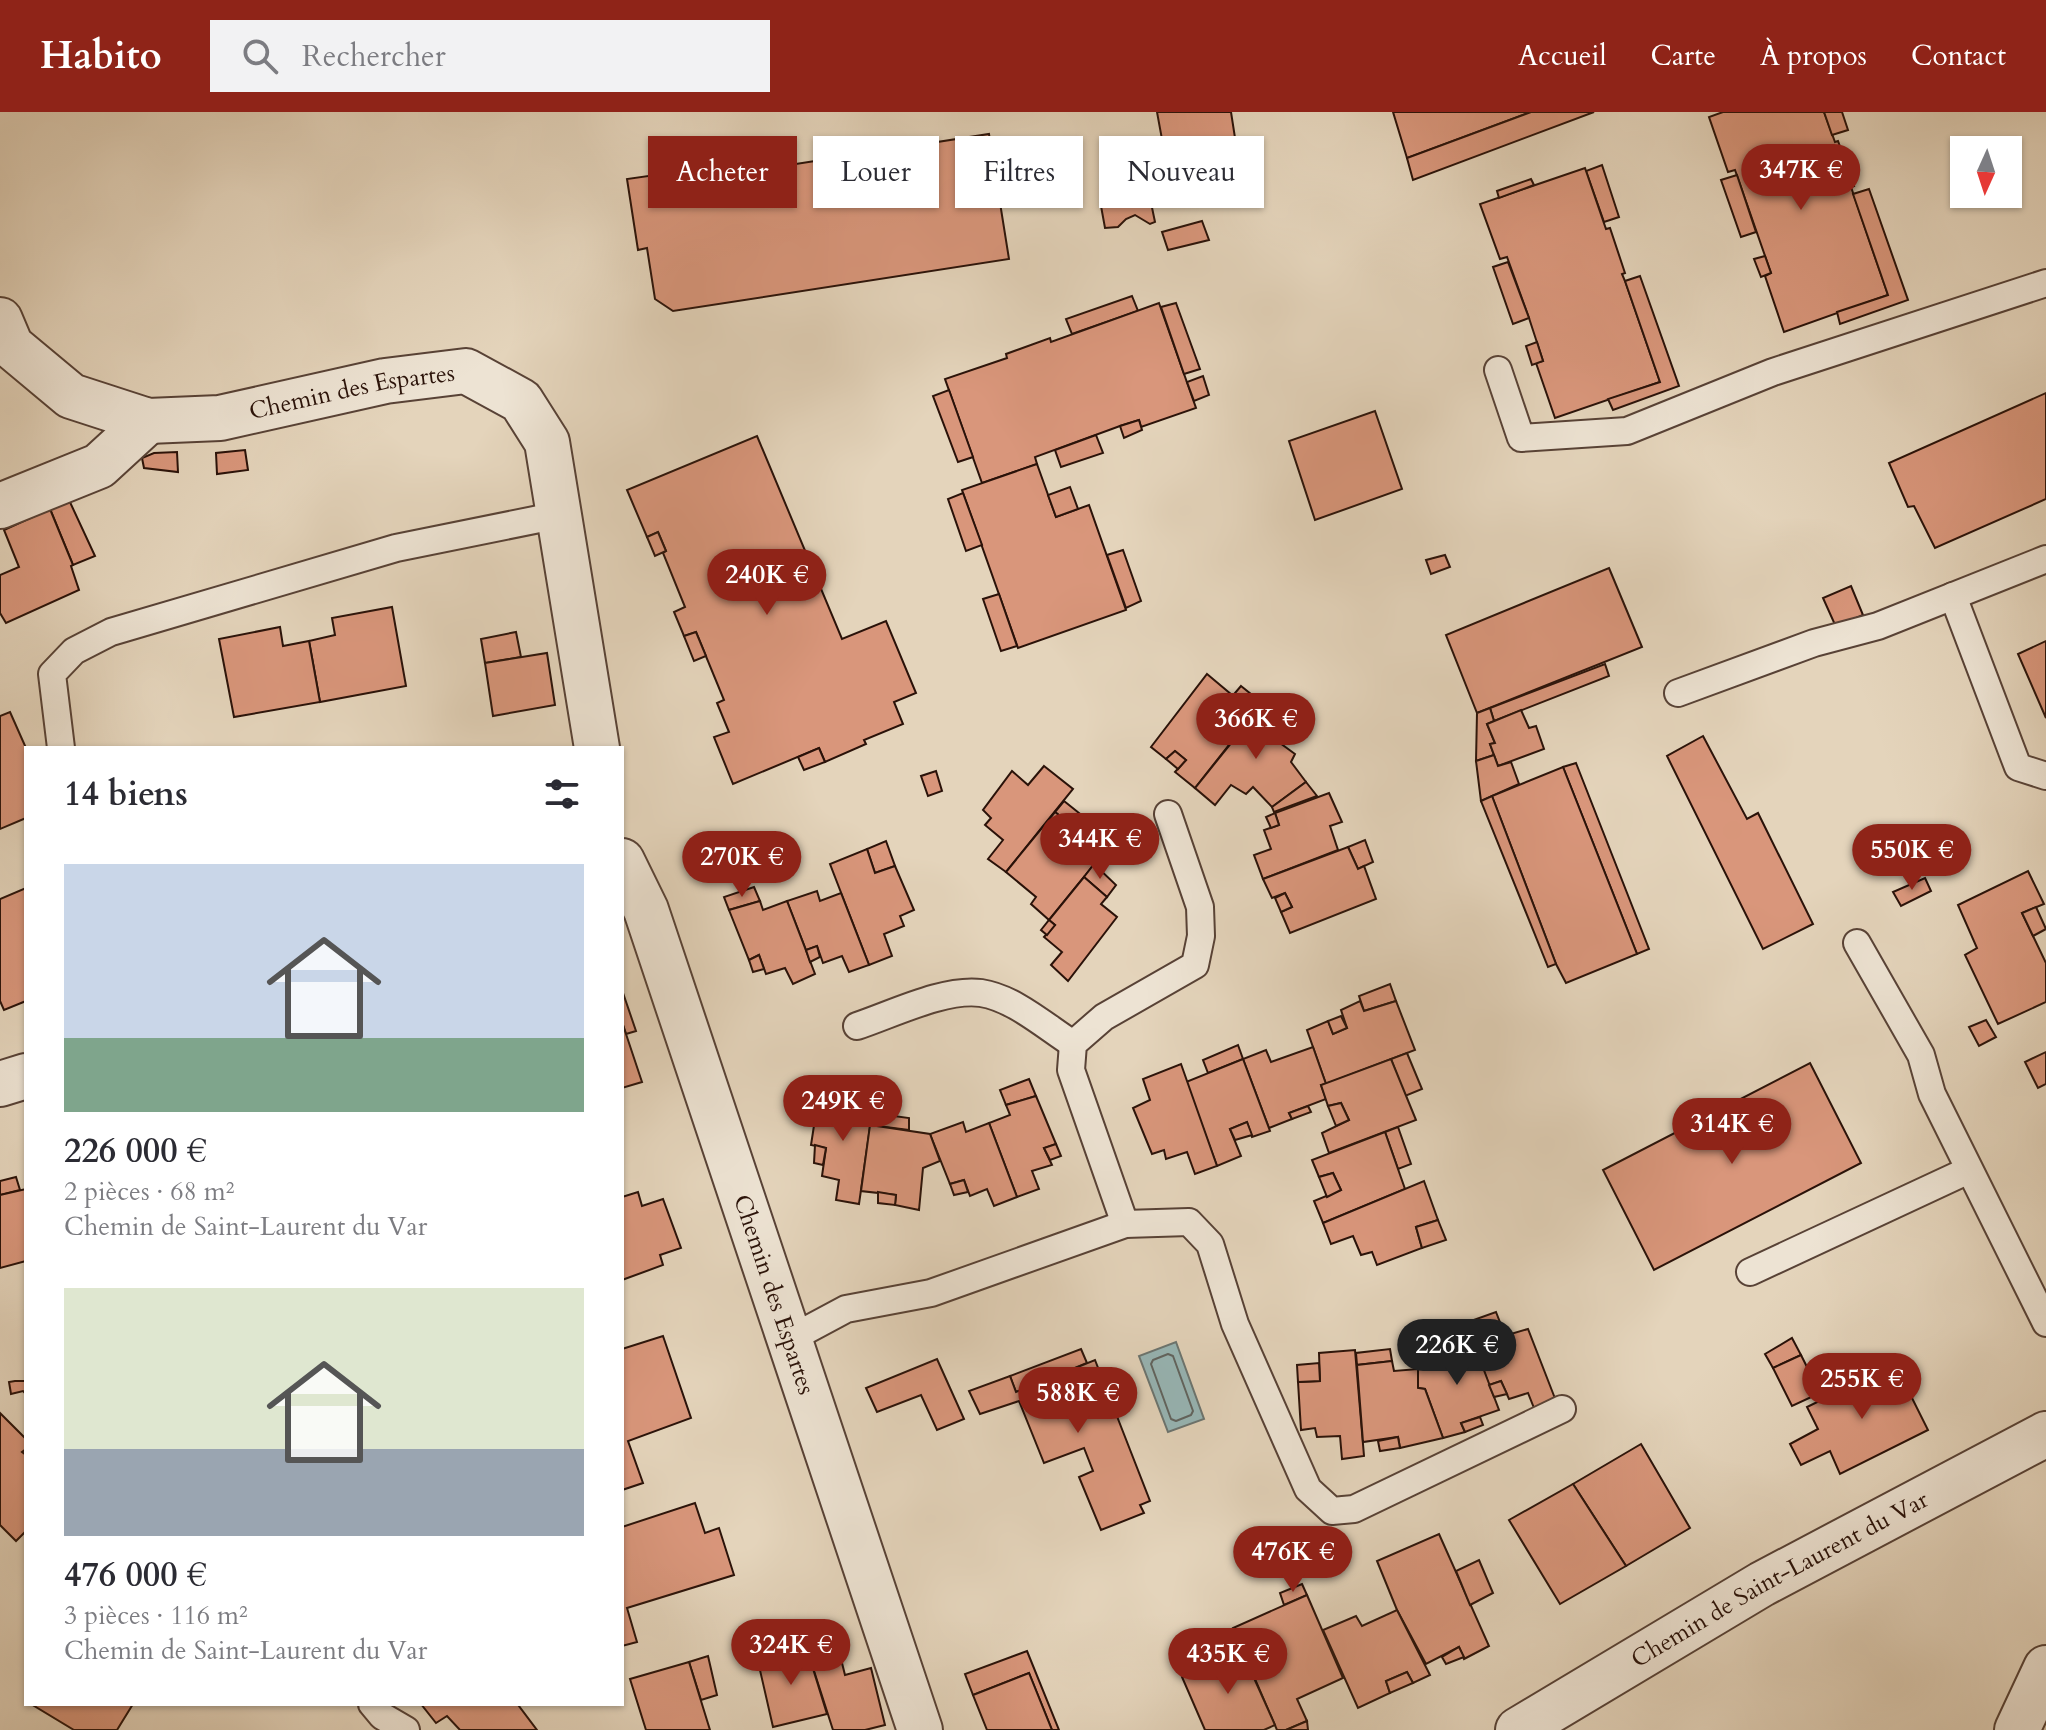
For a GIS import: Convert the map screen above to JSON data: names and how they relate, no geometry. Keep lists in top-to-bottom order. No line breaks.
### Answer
{"streets":{"street":["Chemin des Espartes","Chemin de Saint-Laurent du Var"]},"north":"bottom","page":{"header":"Habito","search":"Rechercher","nav":["Accueil","Carte","À propos","Contact"],"chip":["Acheter","Louer","Filtres","Nouveau"],"price":["347K €","240K €","366K €","344K €","550K €","270K €","249K €","314K €","226K €","255K €","588K €","476K €","324K €","435K €"],"heading":"14 biens","list":[{"name":"226 000 €","note":"2 pièces · 68 m² · Chemin de Saint-Laurent du Var"},{"name":"476 000 €","note":"3 pièces · 116 m² · Chemin de Saint-Laurent du Var"}]}}
